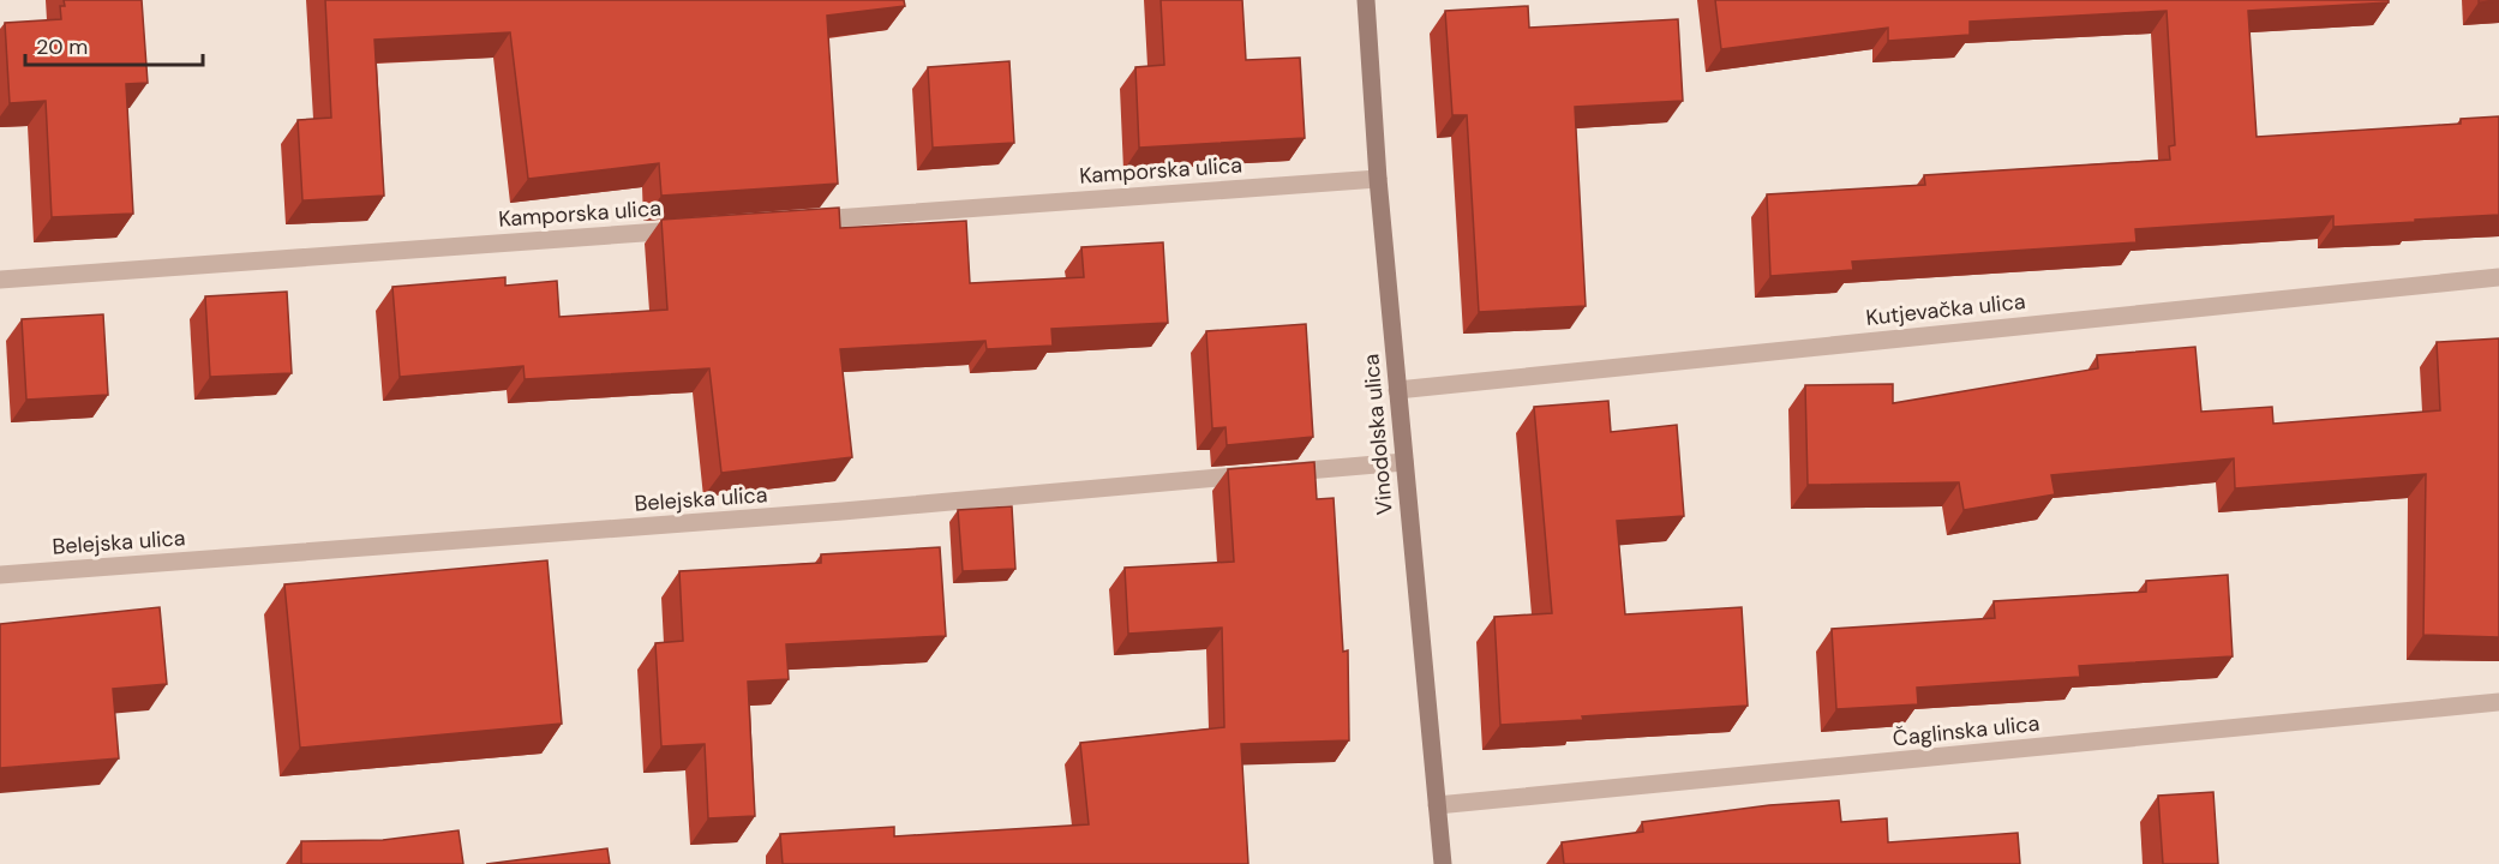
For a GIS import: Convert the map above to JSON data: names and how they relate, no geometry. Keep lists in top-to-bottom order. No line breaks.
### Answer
{"streets":{"street":["Kamporska ulica","Kutjevačka ulica","Vinodolska ulica","Belejska ulica","Čaglinska ulica"]},"crossings":[["Kamporska ulica","Vinodolska ulica"],["Kutjevačka ulica","Vinodolska ulica"],["Vinodolska ulica","Belejska ulica"],["Vinodolska ulica","Čaglinska ulica"]],"scale_bar":"20 m"}
